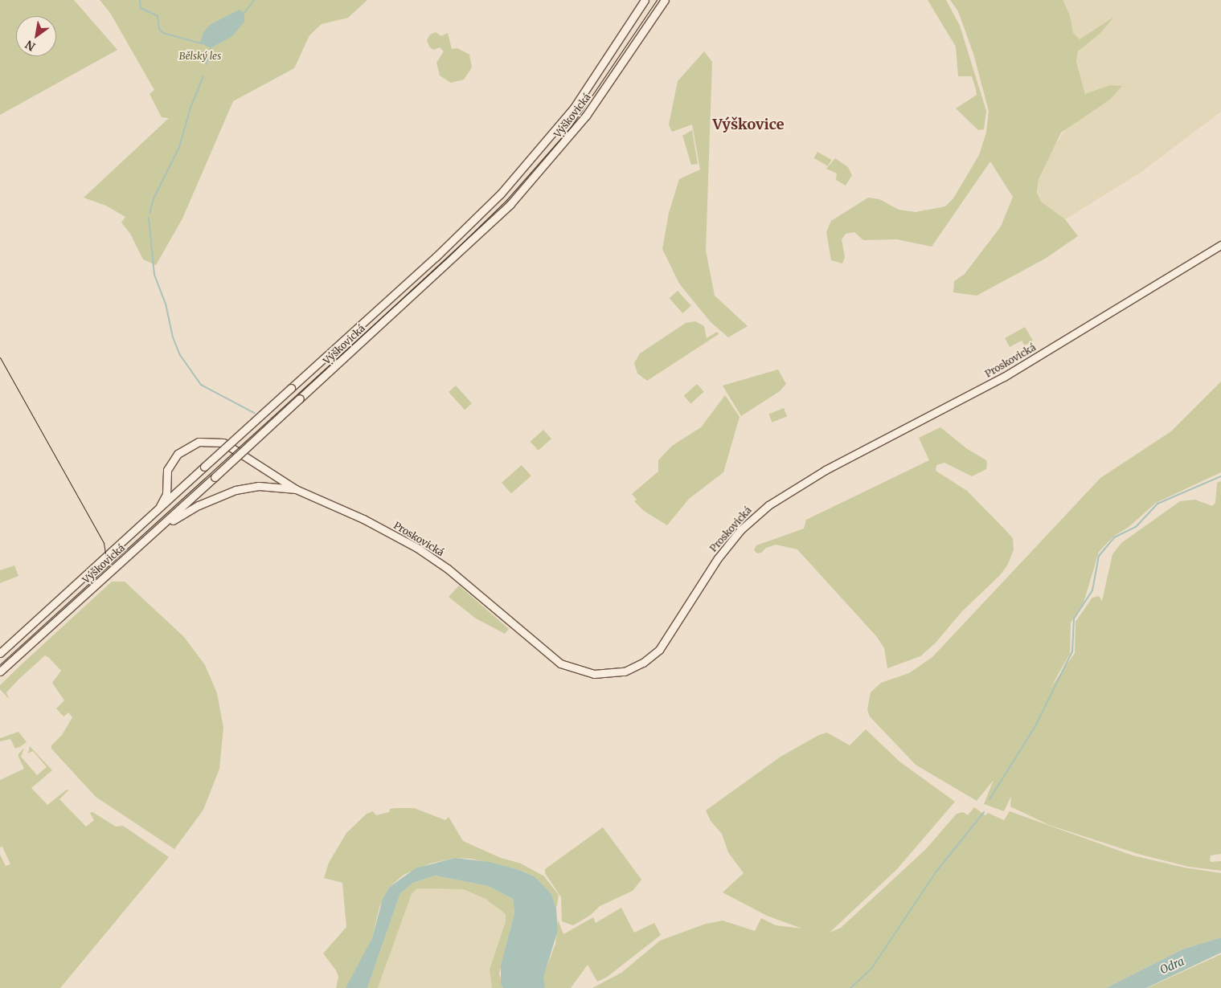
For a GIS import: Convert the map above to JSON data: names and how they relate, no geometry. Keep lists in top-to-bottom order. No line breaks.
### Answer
{"streets":{"street":["Výškovická","Proskovická"]},"districts":["Výškovice"],"water":["Odra"],"parks":["Bělský les"],"north":"bottom left"}
